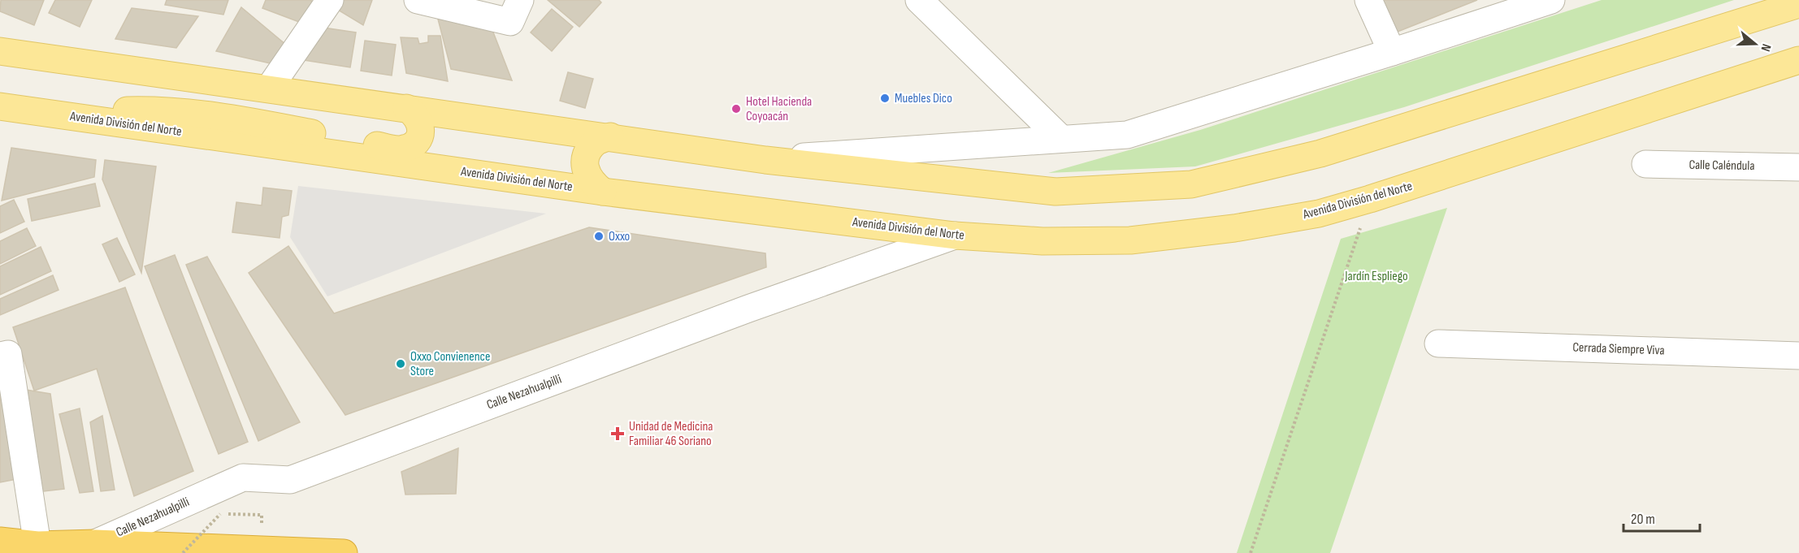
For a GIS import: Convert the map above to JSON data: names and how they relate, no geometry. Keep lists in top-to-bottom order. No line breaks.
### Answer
{"streets":{"main road":["Avenida División del Norte"],"street":["Calle Caléndula","Cerrada Siempre Viva","Calle Nezahualpilli"]},"crossings":[["Avenida División del Norte","Calle Nezahualpilli"]],"parks":["Jardín Espliego"],"places":{"other":["Muebles Dico","Hotel Hacienda Coyoacán","Oxxo","Oxxo Convienence Store"],"health":["Unidad de Medicina Familiar 46 Soriano"]},"scale_bar":"20 m","north":"right"}
